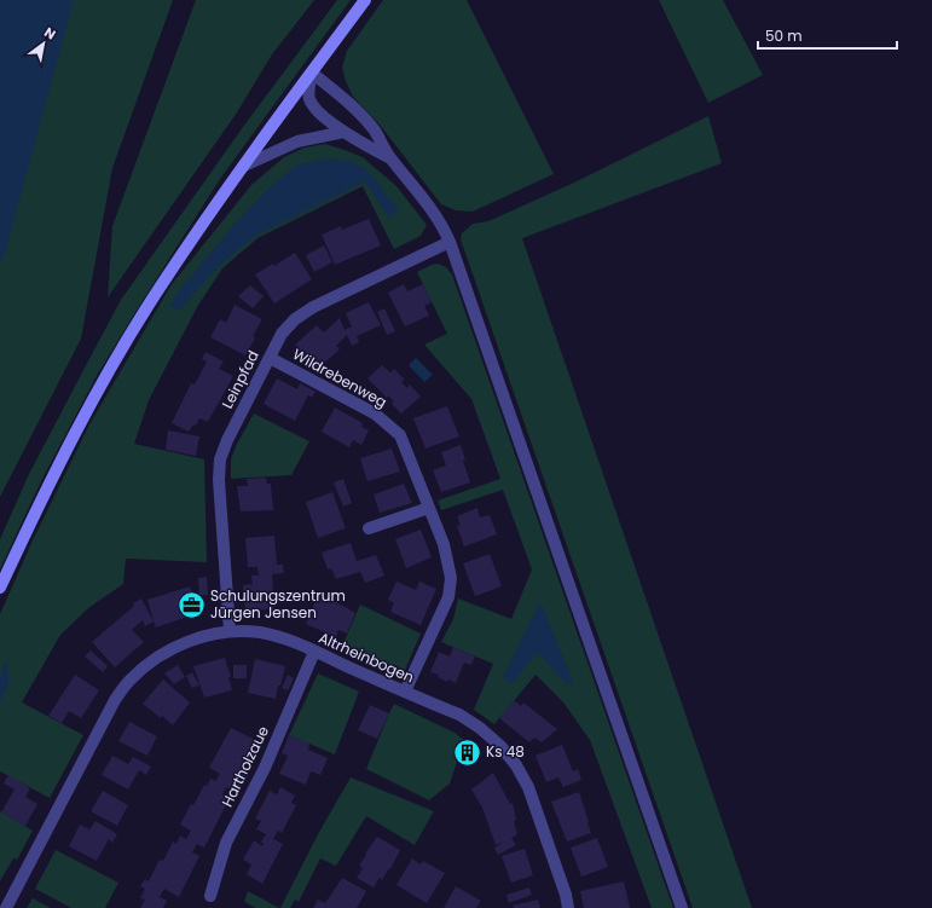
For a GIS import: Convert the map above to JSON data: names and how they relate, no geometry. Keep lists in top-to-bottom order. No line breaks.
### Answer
{"streets":{"street":["Wildrebenweg","Leinpfad","Altrheinbogen","Hartholzaue"]},"crossings":[["Wildrebenweg","Leinpfad"],["Wildrebenweg","Altrheinbogen"],["Leinpfad","Altrheinbogen"],["Altrheinbogen","Hartholzaue"]],"places":{"office":["Schulungszentrum Jürgen Jensen"],"building":["Ks 48"]},"scale_bar":"50 m","north":"top right"}
